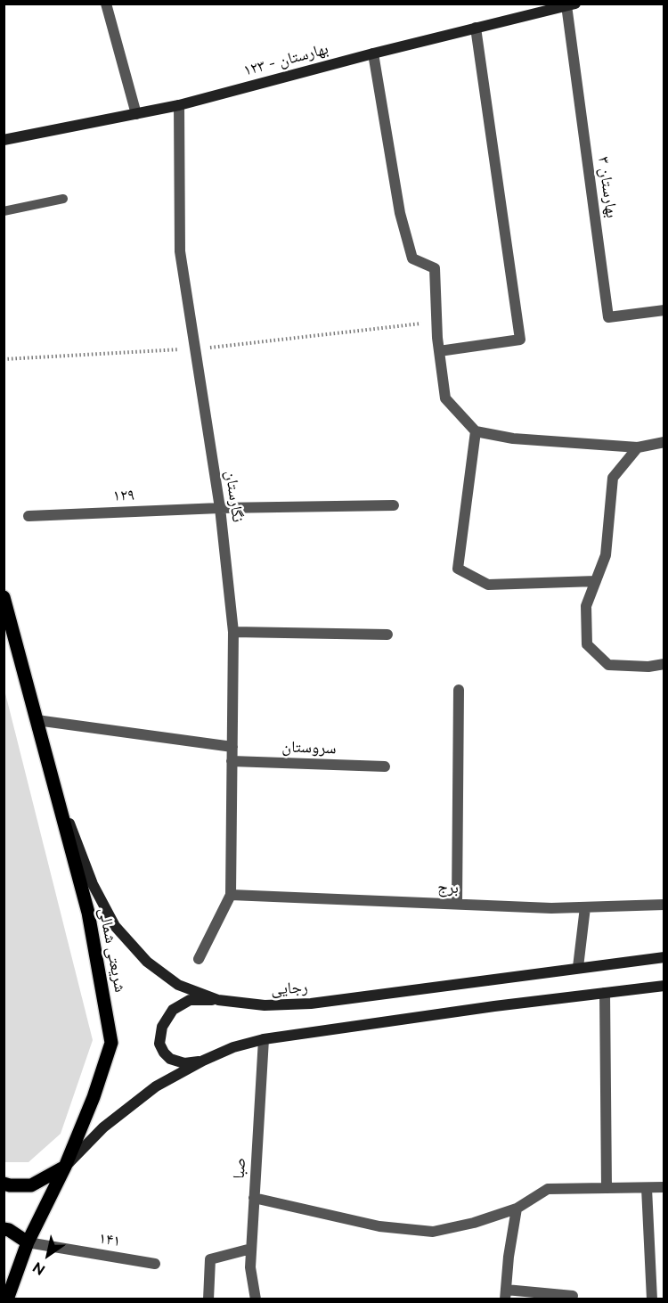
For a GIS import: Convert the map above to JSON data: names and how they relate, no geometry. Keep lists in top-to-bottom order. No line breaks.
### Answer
{"streets":{"main road":["بهارستان - ۱۲۳","شریعتی شمالی","رجایی"],"street":["بهارستان ۳","۱۲۹","نگارستان","سروستان","برج","صبا","۱۴۱"]},"crossings":[["بهارستان - ۱۲۳","بهارستان ۳"],["بهارستان - ۱۲۳","نگارستان"],["۱۲۹","نگارستان"],["نگارستان","سروستان"],["نگارستان","برج"],["شریعتی شمالی","رجایی"],["شریعتی شمالی","۱۴۱"]],"north":"bottom left"}
